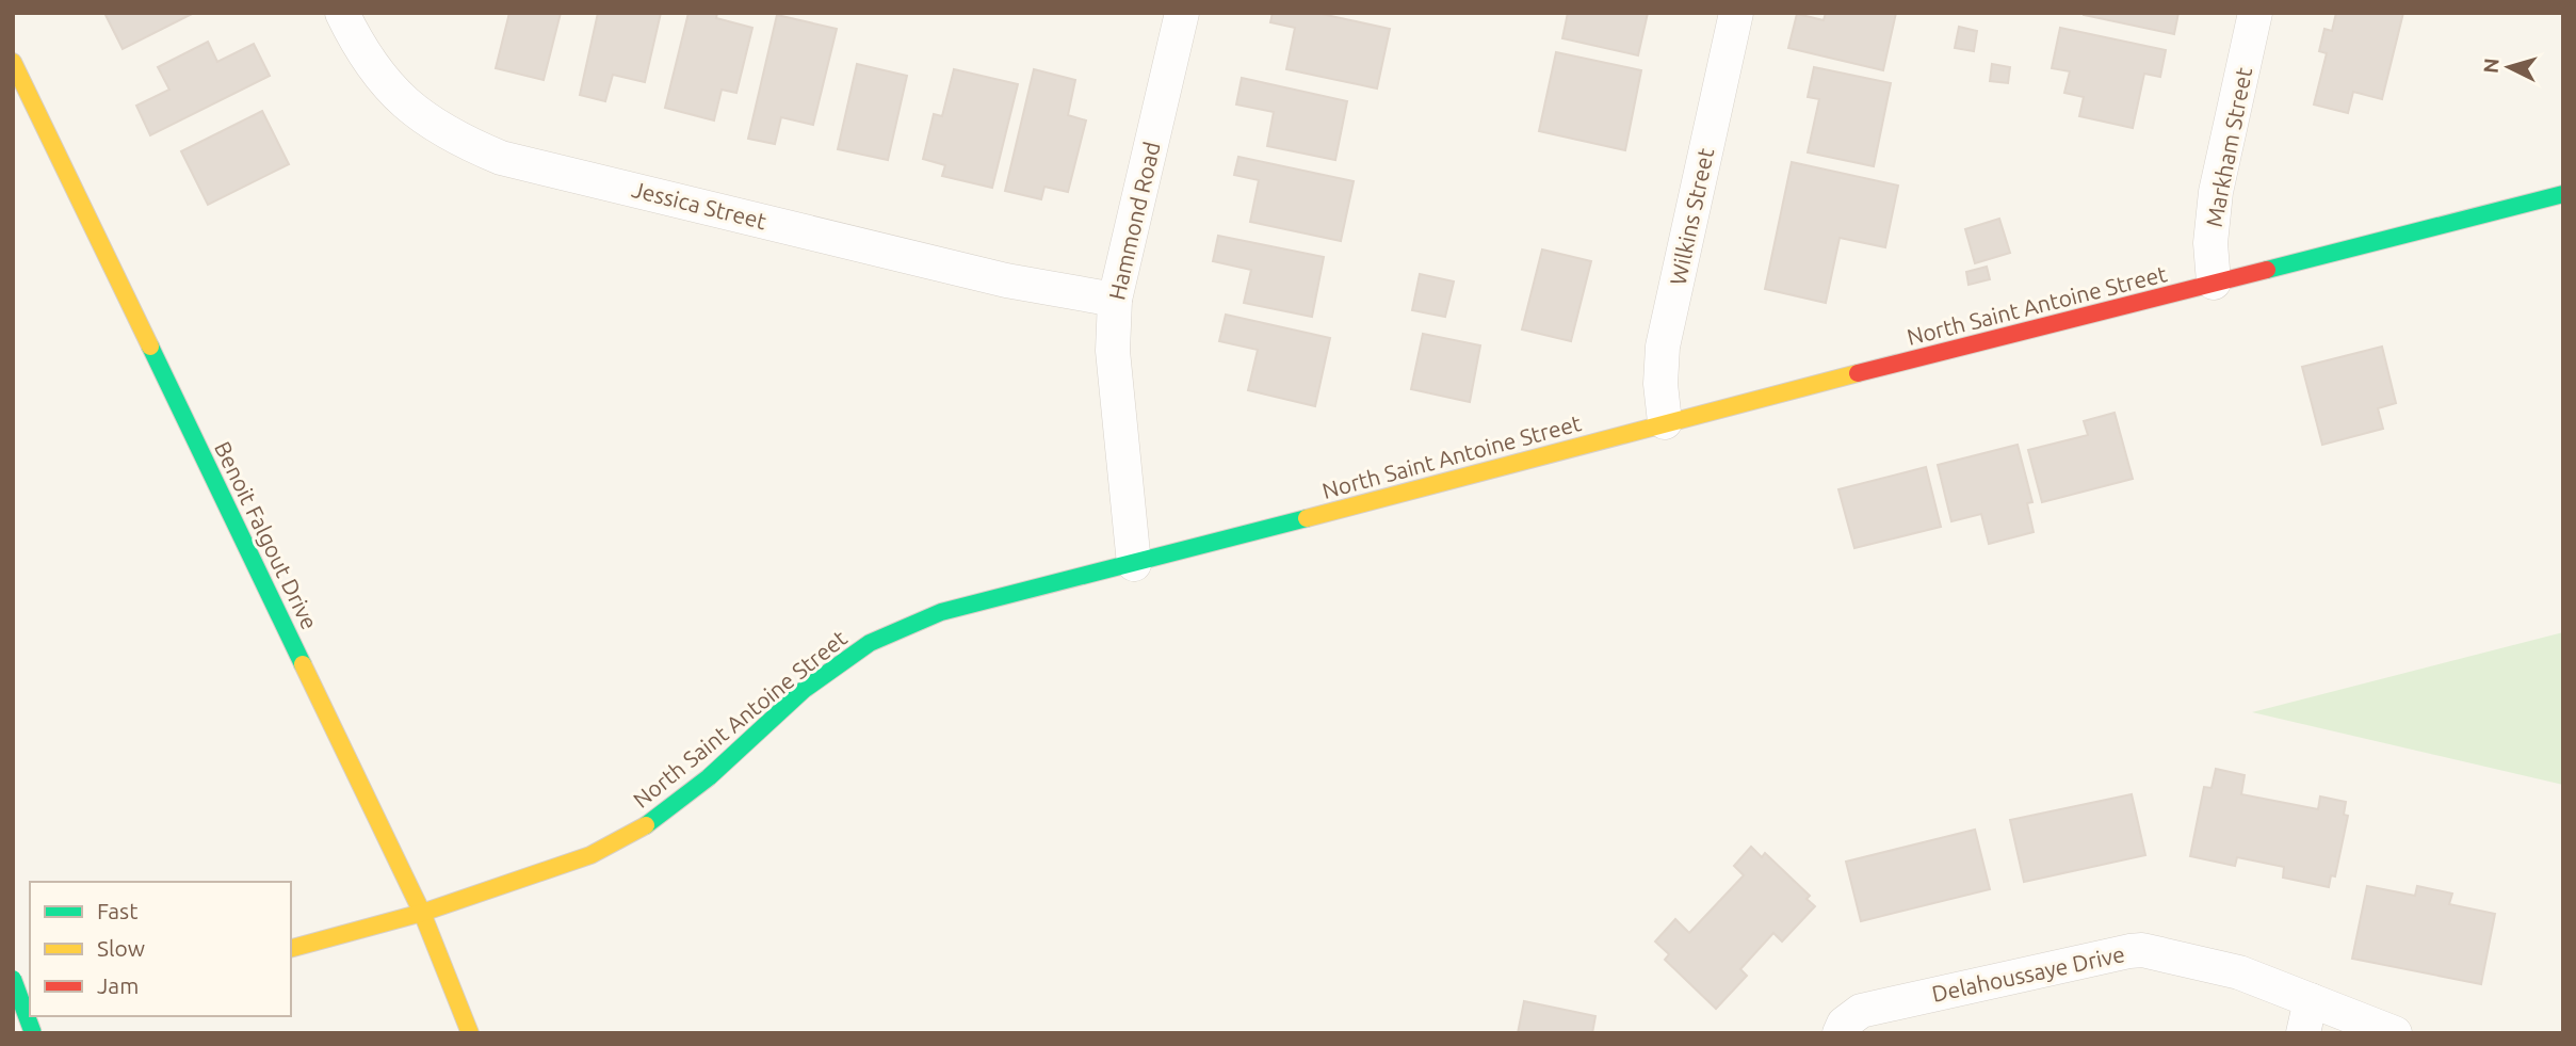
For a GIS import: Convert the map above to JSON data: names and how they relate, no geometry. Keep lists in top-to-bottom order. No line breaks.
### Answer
{"streets":{"main road":["North Saint Antoine Street","Benoit Falgout Drive"],"street":["Markham Street","Jessica Street","Wilkins Street","Hammond Road","Delahoussaye Drive"]},"crossings":[["Markham Street","North Saint Antoine Street"],["Jessica Street","Hammond Road"],["Wilkins Street","North Saint Antoine Street"],["Hammond Road","North Saint Antoine Street"],["North Saint Antoine Street","Benoit Falgout Drive"]],"legend":["Fast","Slow","Jam"],"north":"left"}
